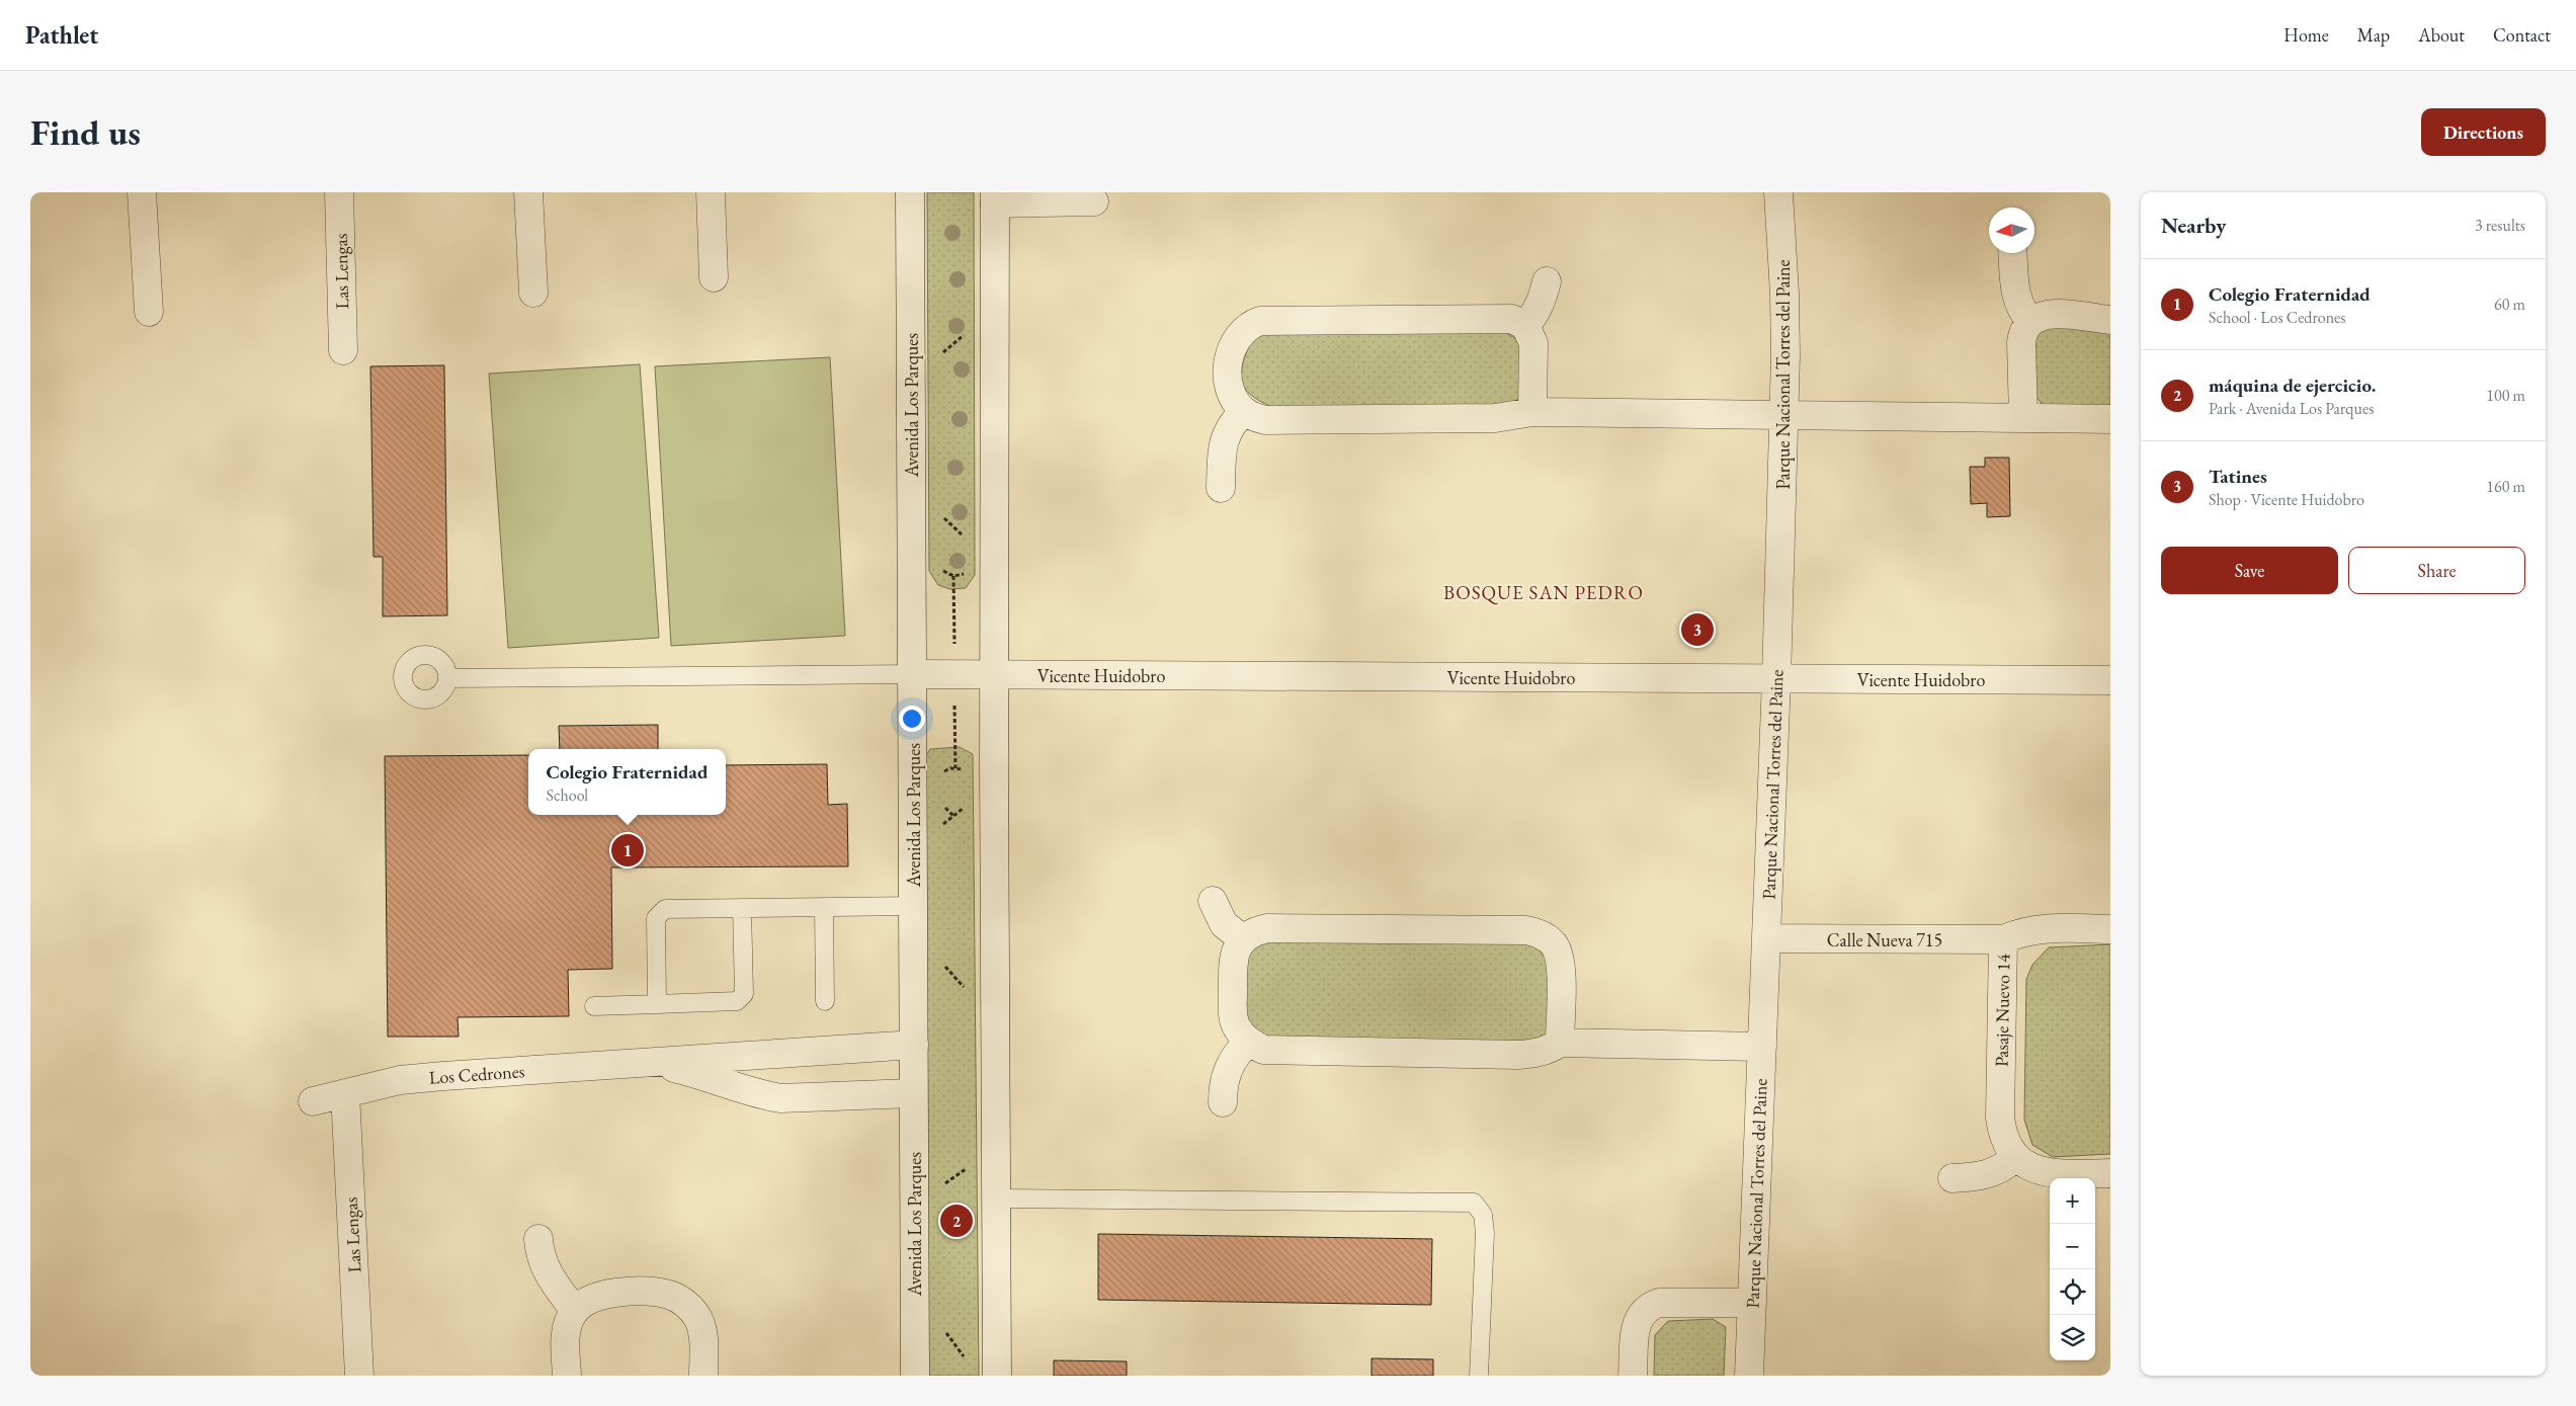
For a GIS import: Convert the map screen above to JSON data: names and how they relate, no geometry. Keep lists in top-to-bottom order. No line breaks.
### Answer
{"streets":{"street":["Las Lengas","Parque Nacional Torres del Paine","Avenida Los Parques","Vicente Huidobro","Calle Nueva 715","Pasaje Nuevo 14","Los Cedrones"]},"crossings":[["Las Lengas","Los Cedrones"],["Parque Nacional Torres del Paine","Vicente Huidobro"],["Parque Nacional Torres del Paine","Calle Nueva 715"],["Avenida Los Parques","Vicente Huidobro"],["Avenida Los Parques","Los Cedrones"],["Calle Nueva 715","Pasaje Nuevo 14"]],"districts":["BOSQUE SAN PEDRO"],"north":"left","page":{"header":"Pathlet","nav":["Home","Map","About","Contact"],"buttons":["Directions",["Save","Share"]],"title":"Find us","heading":["Nearby","3 results"],"list":[{"mark":"1","name":"Colegio Fraternidad","note":"School · Los Cedrones","value":"60 m"},{"mark":"2","name":"máquina de ejercicio.","note":"Park · Avenida Los Parques","value":"100 m"},{"mark":"3","name":"Tatines","note":"Shop · Vicente Huidobro","value":"160 m"}],"pins":["3","1","2"],"popup":["Colegio Fraternidad","School"],"map_buttons":["+","−"]}}
